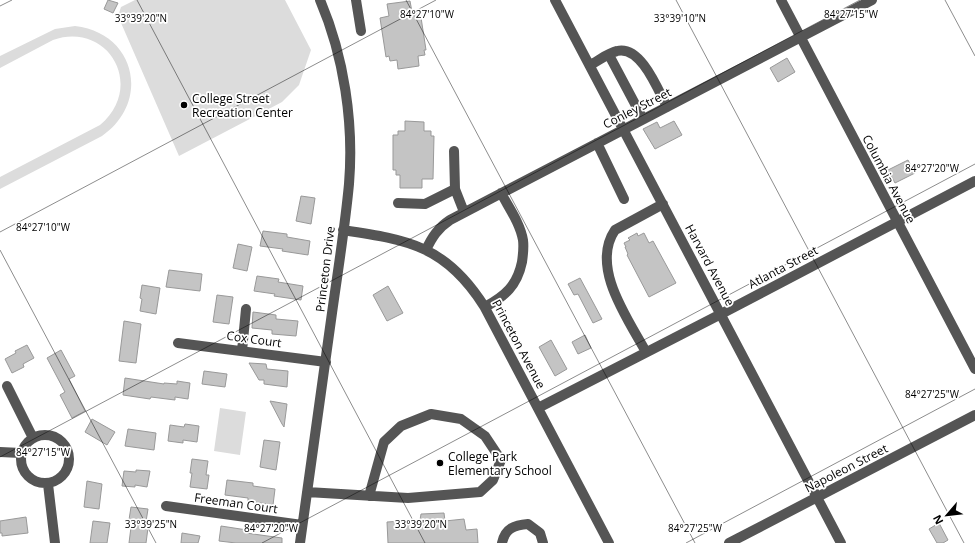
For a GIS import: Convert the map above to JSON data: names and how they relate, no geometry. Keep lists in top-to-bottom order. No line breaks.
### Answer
{"streets":{"street":["Conley Street","Columbia Avenue","Harvard Avenue","Atlanta Street","Princeton Drive","Cox Court","Princeton Avenue","Napoleon Street","Freeman Court"]},"crossings":[["Conley Street","Columbia Avenue"],["Conley Street","Harvard Avenue"],["Conley Street","Princeton Avenue"],["Columbia Avenue","Atlanta Street"],["Harvard Avenue","Atlanta Street"],["Harvard Avenue","Napoleon Street"],["Atlanta Street","Princeton Avenue"],["Princeton Drive","Cox Court"],["Princeton Drive","Princeton Avenue"],["Princeton Drive","Freeman Court"]],"places":["College Street Recreation Center","College Park Elementary School"],"north":"bottom left","coordinates":["84°27'10\"W","84°27'15\"W","33°39'20\"N","33°39'10\"N","84°27'20\"W","84°27'25\"W","33°39'25\"N"]}
